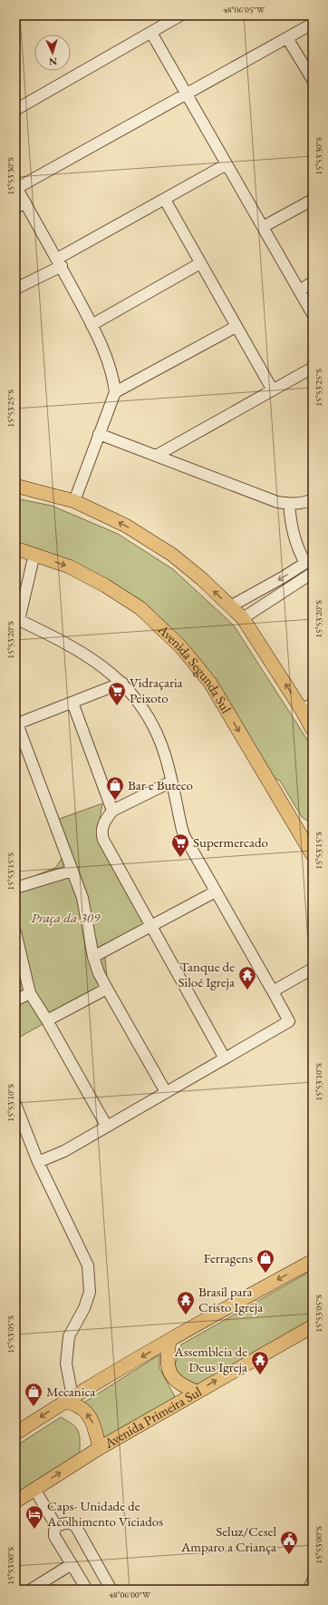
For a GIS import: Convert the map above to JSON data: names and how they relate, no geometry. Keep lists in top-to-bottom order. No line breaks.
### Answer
{"streets":{"main road":["Avenida Segunda Sul","Avenida Primeira Sul"]},"parks":["Praça da 309"],"places":{"supermarket":["Vidraçaria Peixoto","Supermercado"],"shop":["Bar e Buteco","Ferragens","Mecanica"],"temple":["Tanque de Siloé Igreja","Brasil para Cristo Igreja","Assembleia de Deus Igreja"],"hotel":["Caps- Unidade de Acolhimento Viciados"],"public building":["Seluz/Cesel Amparo a Criança"]},"north":"bottom","coordinates":["48°06'05\"W","15°53'30\"S","15°53'25\"S","15°53'20\"S","15°53'15\"S","15°53'10\"S","15°53'05\"S","15°53'00\"S","48°06'00\"W"]}
